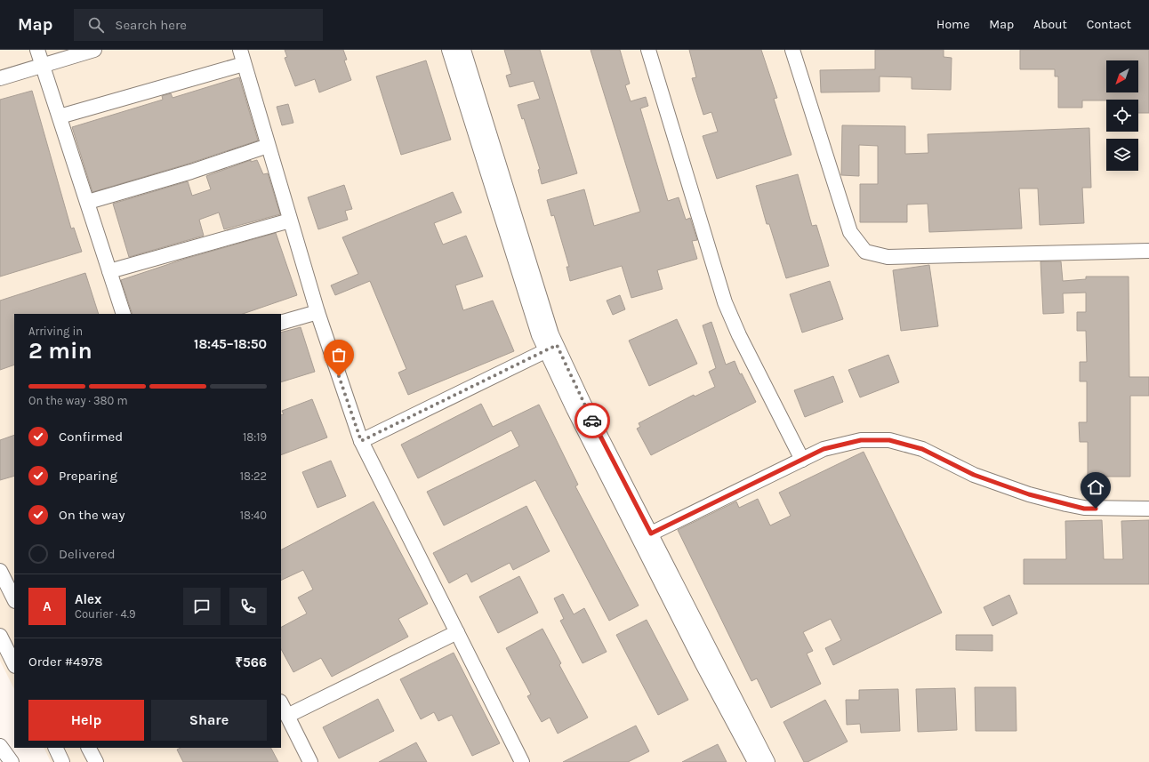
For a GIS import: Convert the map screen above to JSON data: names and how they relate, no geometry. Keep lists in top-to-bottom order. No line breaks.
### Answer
{"north":"bottom left","page":{"header":"Map","search":"Search here","nav":["Home","Map","About","Contact"],"heading":["2 min","Arriving in","18:45–18:50"],"panel":["Alex","Courier · 4.9","Order #4978","₹566"],"bar":"On the way · 380 m","list":[["Confirmed","18:19"],["Preparing","18:22"],["On the way","18:40"],"Delivered"],"round":"A","buttons":["Help","Share"]}}
